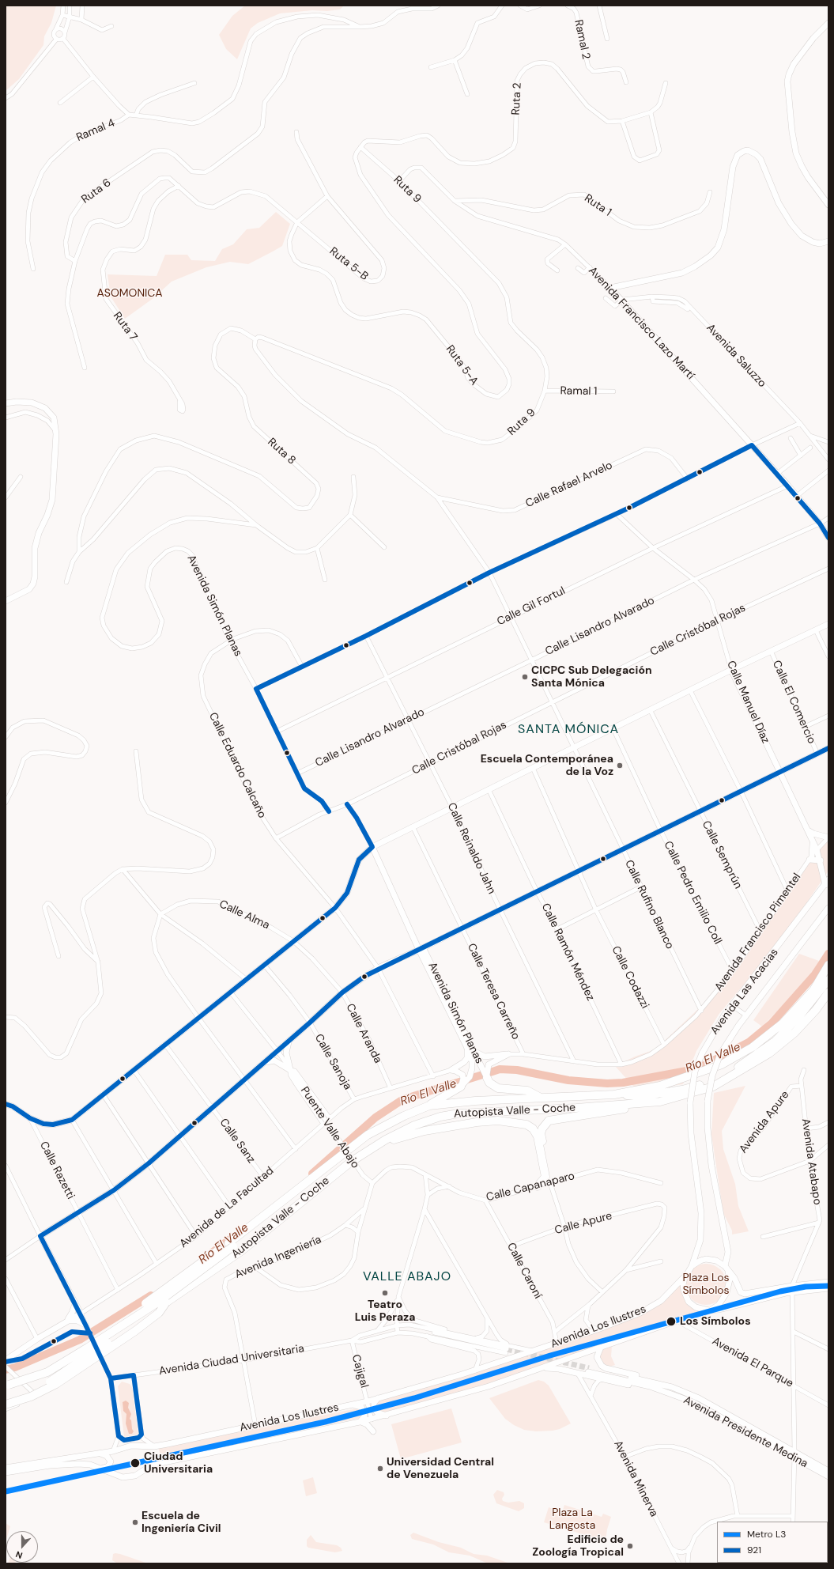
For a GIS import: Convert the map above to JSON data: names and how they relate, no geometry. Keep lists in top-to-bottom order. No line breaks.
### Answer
{"streets":{"highway":["Autopista Valle - Coche"],"main road":["Avenida Francisco Lazo Martí","Avenida Simón Planas","Calle Manuel Díaz","Avenida Las Acacias","Avenida de La Facultad","Avenida Los Ilustres","Avenida Presidente Medina"],"street":["Ramal 2","Ruta 2","Ramal 4","Ruta 9","Ruta 6","Ruta 1","Ruta 5-B","Ruta 7","Avenida Saluzzo","Ruta 5-A","Ramal 1","Ruta 8","Calle Rafael Arvelo","Calle Gil Fortul","Calle Lisandro Alvarado","Calle Cristóbal Rojas","Calle El Comercio","Calle Eduardo Calcaño","Calle Reinaldo Jahn","Calle Semprún","Calle Pedro Emilio Coll","Calle Rufino Blanco","Calle Alma","Avenida Francisco Pimentel","Calle Ramón Méndez","Calle Codazzi","Calle Teresa Carreño","Calle Aranda","Calle Sanoja","Avenida Apure","Puente Valle Abajo","Calle Sanz","Avenida Atabapo","Calle Razetti","Calle Capanaparo","Calle Apure","Avenida Ingeniería","Calle Caroní","Avenida Ciudad Universitaria","Avenida El Parque","Cajigal","Avenida Minerva"]},"crossings":[["Ruta 2","Ruta 9"],["Ruta 2","Ruta 5-A"],["Ruta 9","Avenida Francisco Lazo Martí"],["Ruta 9","Ruta 5-A"],["Ruta 9","Ramal 1"],["Ruta 9","Ruta 8"],["Ruta 1","Avenida Francisco Lazo Martí"],["Ruta 5-B","Ruta 5-A"],["Avenida Francisco Lazo Martí","Avenida Saluzzo"],["Avenida Francisco Lazo Martí","Calle Gil Fortul"],["Avenida Francisco Lazo Martí","Calle Lisandro Alvarado"],["Calle Rafael Arvelo","Calle Rufino Blanco"],["Avenida Simón Planas","Calle Gil Fortul"],["Avenida Simón Planas","Calle Lisandro Alvarado"],["Avenida Simón Planas","Calle Cristóbal Rojas"],["Avenida Simón Planas","Calle Eduardo Calcaño"],["Calle Gil Fortul","Calle Manuel Díaz"],["Calle Gil Fortul","Calle Reinaldo Jahn"],["Calle Gil Fortul","Calle Rufino Blanco"],["Calle Lisandro Alvarado","Calle Manuel Díaz"],["Calle Lisandro Alvarado","Calle Reinaldo Jahn"],["Calle Lisandro Alvarado","Calle Rufino Blanco"],["Calle Cristóbal Rojas","Calle Manuel Díaz"],["Calle Cristóbal Rojas","Calle Eduardo Calcaño"],["Calle Cristóbal Rojas","Calle Reinaldo Jahn"],["Calle Cristóbal Rojas","Calle Rufino Blanco"],["Calle Manuel Díaz","Avenida Francisco Pimentel"],["Calle Manuel Díaz","Avenida Las Acacias"],["Calle Eduardo Calcaño","Avenida de La Facultad"],["Calle Reinaldo Jahn","Avenida Francisco Pimentel"],["Calle Semprún","Avenida Francisco Pimentel"],["Calle Pedro Emilio Coll","Avenida Francisco Pimentel"],["Calle Rufino Blanco","Avenida Francisco Pimentel"],["Calle Alma","Calle Aranda"],["Avenida Francisco Pimentel","Calle Ramón Méndez"],["Avenida Francisco Pimentel","Calle Codazzi"],["Avenida Francisco Pimentel","Calle Teresa Carreño"],["Avenida Las Acacias","Avenida Los Ilustres"],["Calle Aranda","Avenida de La Facultad"],["Calle Sanoja","Avenida de La Facultad"],["Avenida Apure","Avenida Atabapo"],["Puente Valle Abajo","Calle Capanaparo"],["Calle Sanz","Avenida de La Facultad"],["Calle Razetti","Avenida de La Facultad"],["Calle Capanaparo","Calle Caroní"],["Calle Apure","Calle Caroní"],["Avenida Ingeniería","Avenida Ciudad Universitaria"],["Calle Caroní","Avenida Los Ilustres"],["Avenida Los Ilustres","Avenida Ciudad Universitaria"],["Avenida Los Ilustres","Avenida El Parque"],["Avenida Los Ilustres","Cajigal"],["Avenida Ciudad Universitaria","Cajigal"]],"districts":["SANTA MÓNICA","VALLE ABAJO"],"water":["Río El Valle"],"parks":["ASOMONICA","Plaza Los Símbolos","Plaza La Langosta"],"places":["CICPC Sub Delegación Santa Mónica","Escuela Contemporánea de la Voz","Teatro Luis Peraza","Los Símbolos","Ciudad Universitaria","Universidad Central de Venezuela","Escuela de Ingeniería Civil","Edificio de Zoología Tropical"],"lines":["transit line 921","metro line L3"],"legend":["Metro L3","921"],"north":"bottom"}
